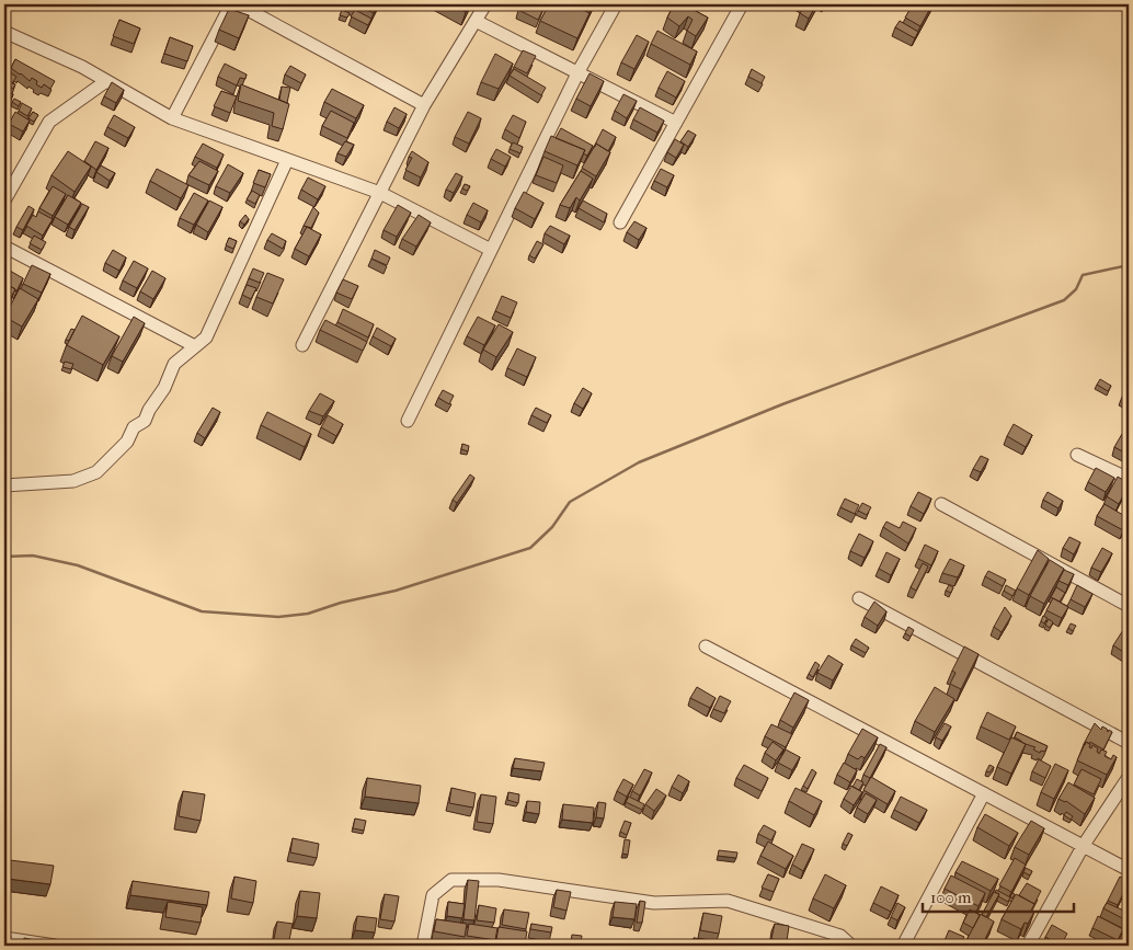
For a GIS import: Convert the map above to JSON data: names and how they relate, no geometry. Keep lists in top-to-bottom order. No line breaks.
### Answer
{"scale_bar":"100 m"}
